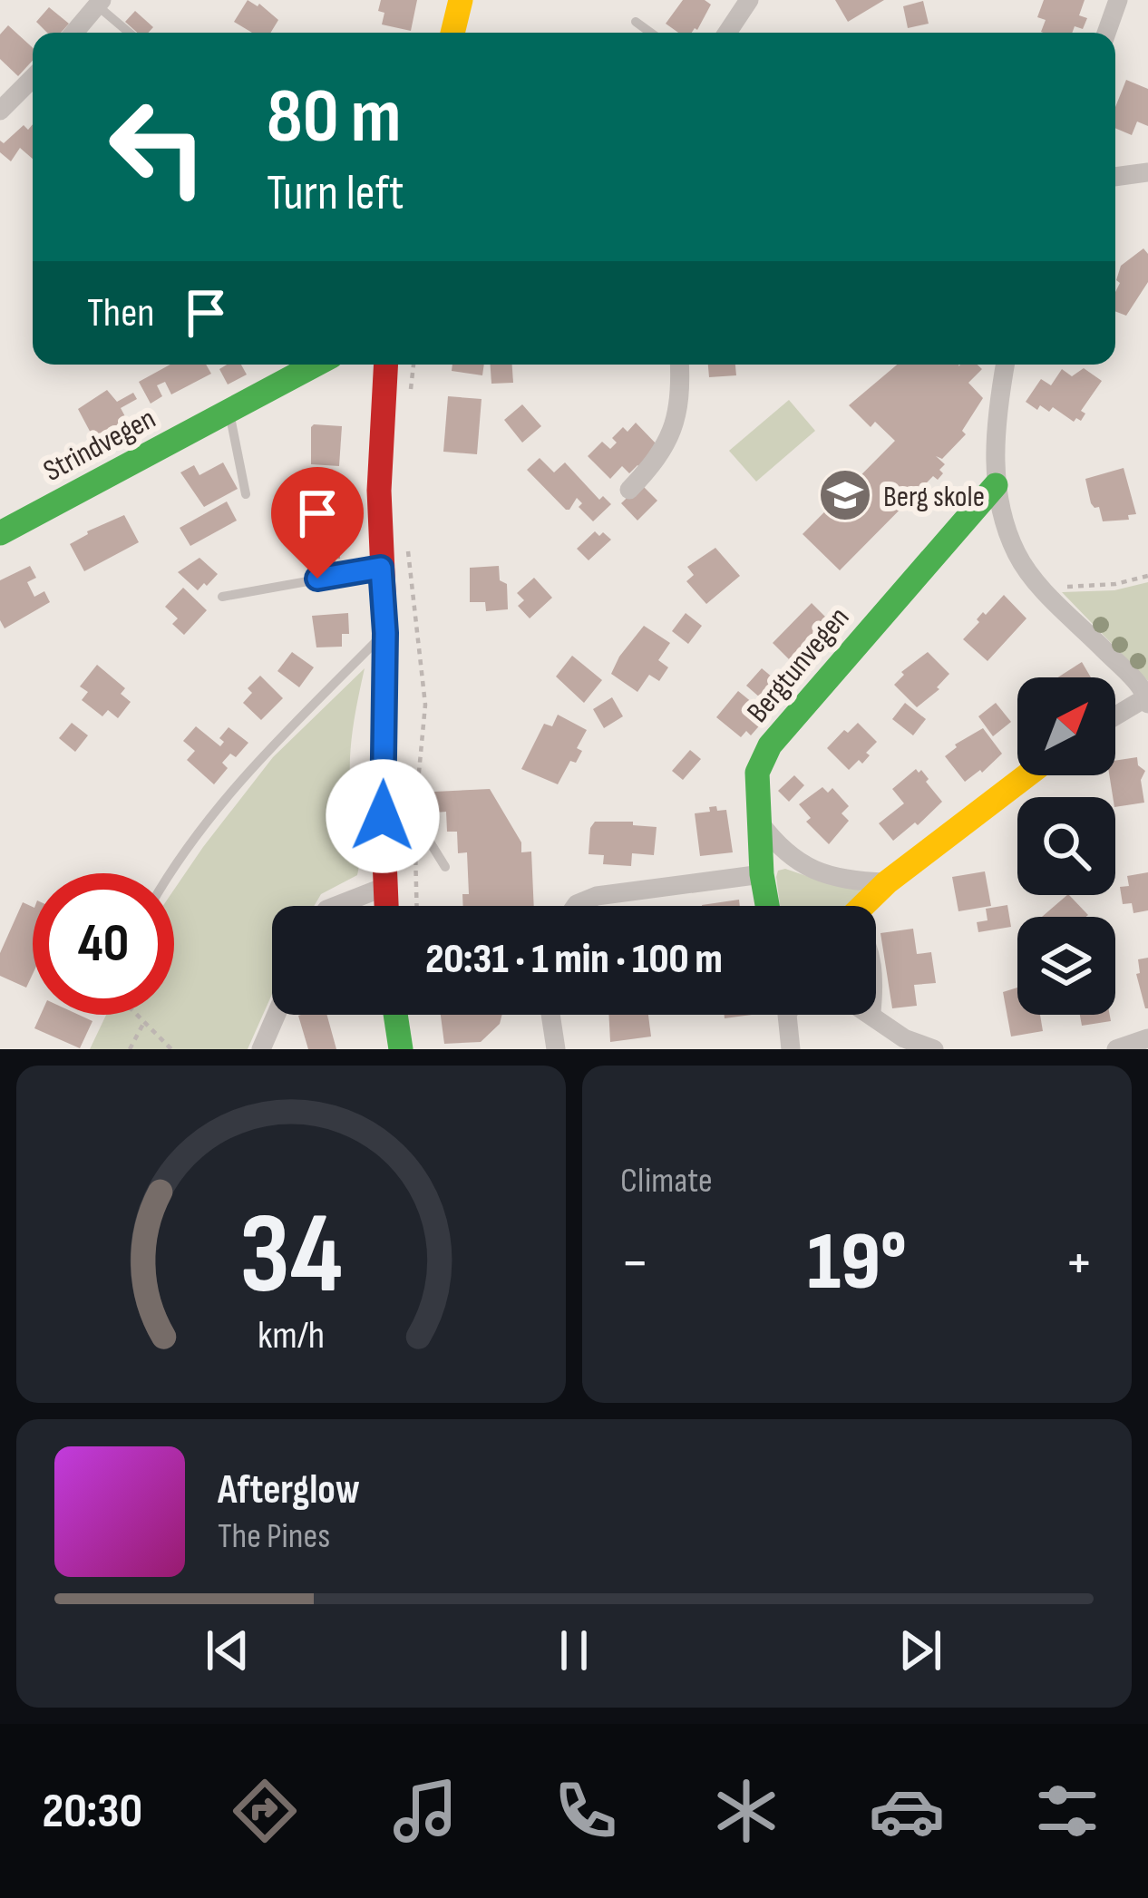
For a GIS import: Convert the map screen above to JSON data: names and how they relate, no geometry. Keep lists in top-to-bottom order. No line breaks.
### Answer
{"streets":{"street":["Strindvegen","Bergtunvegen"]},"places":{"school or university":["Berg skole"]},"north":"top right","page":{"turn":["80 m","Turn left"],"then":"Then","limit":"40","trip":"20:31 · 1 min · 100 m","tile":"Climate","heat":["−","19°","+"],"song":["Afterglow","The Pines"],"tabs":"20:30","gauge":["34","km/h"]}}
